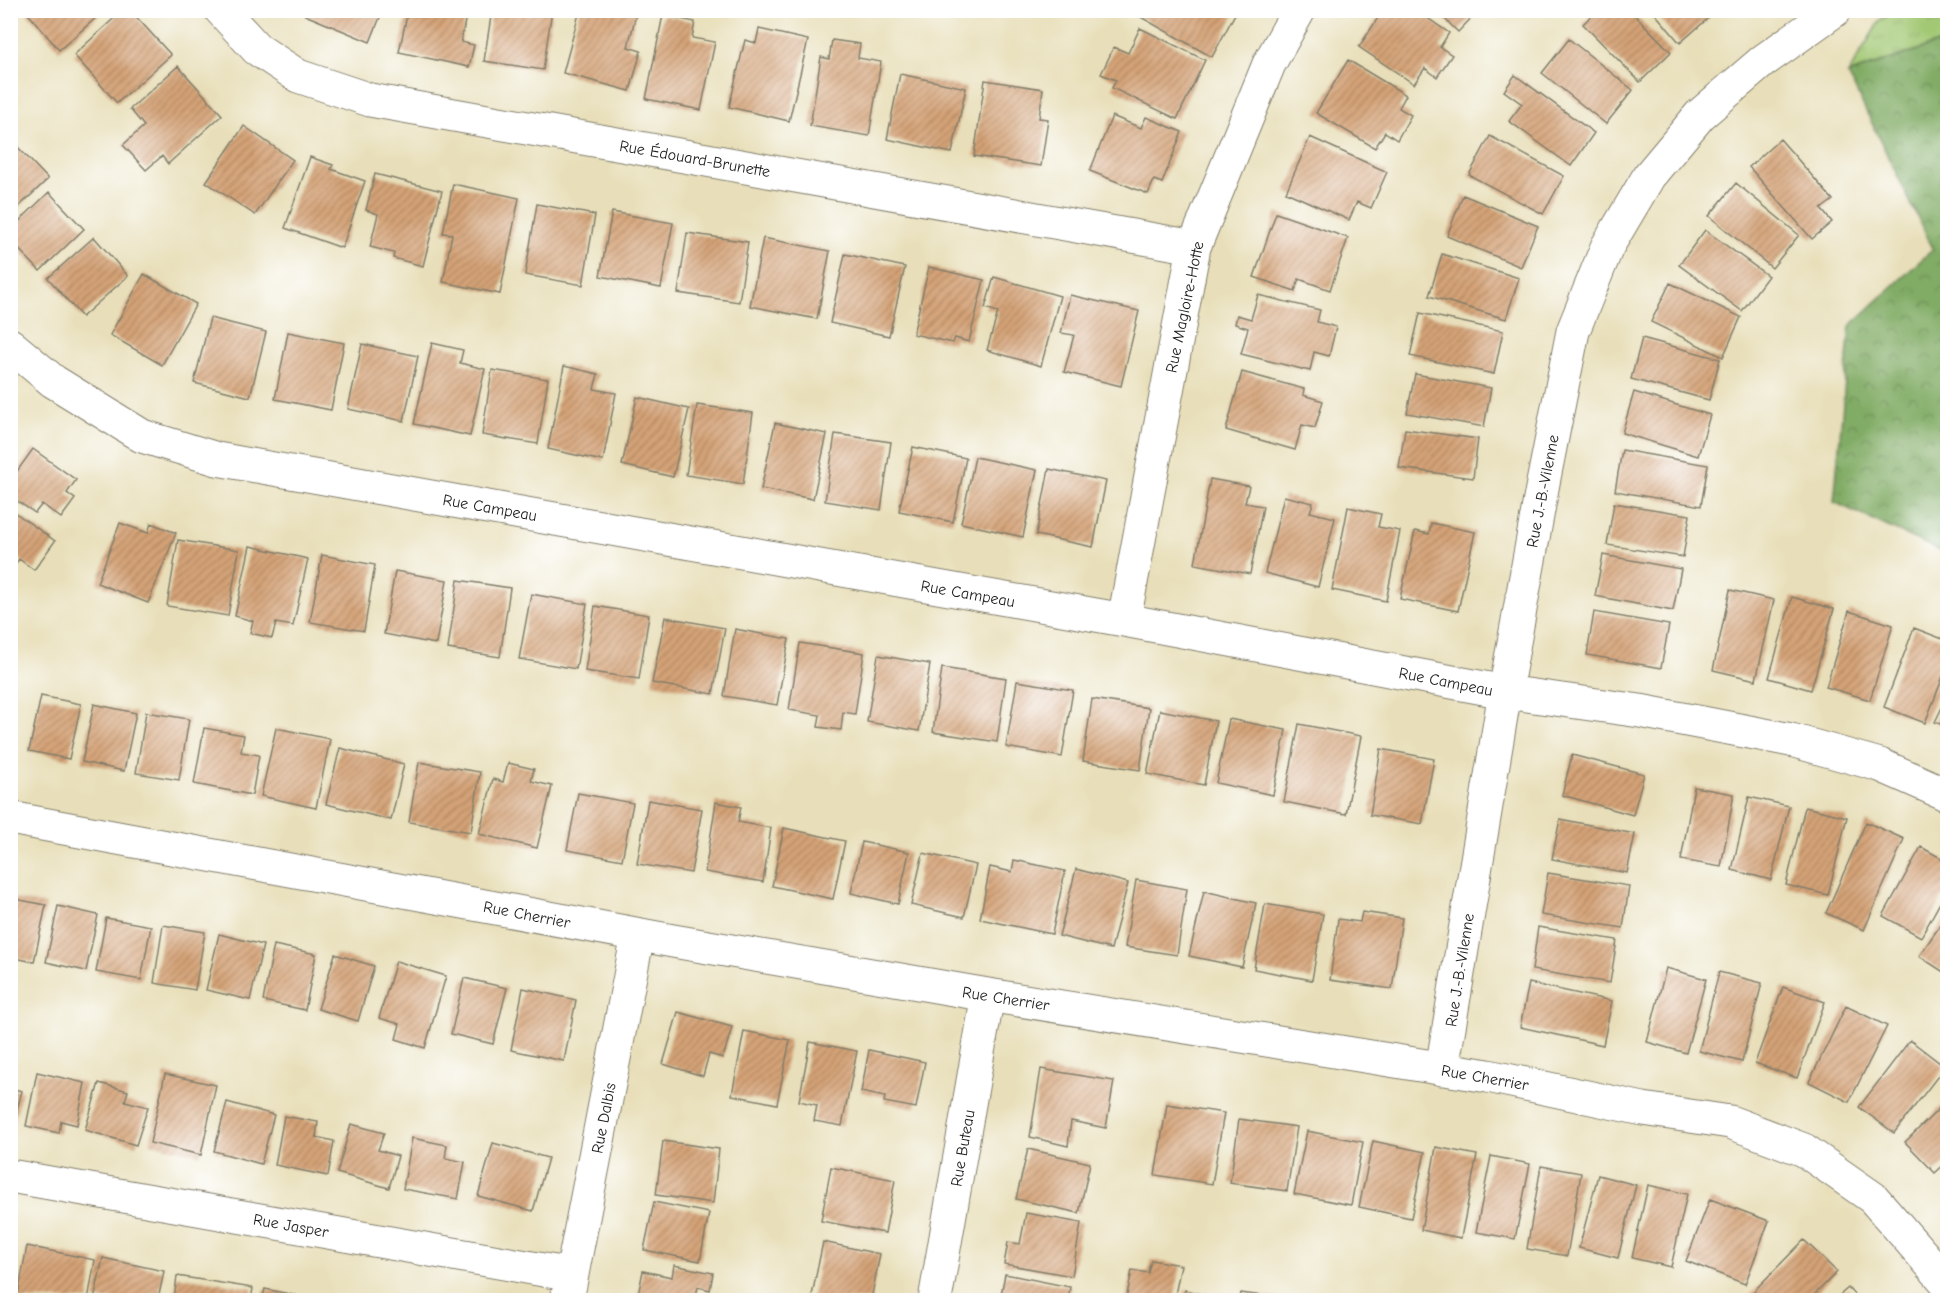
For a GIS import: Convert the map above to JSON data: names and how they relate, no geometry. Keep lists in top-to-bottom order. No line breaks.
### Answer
{"streets":{"street":["Rue Édouard-Brunette","Rue Magloire-Hotte","Rue J.-B.-Vilenne","Rue Campeau","Rue Cherrier","Rue Dalbis","Rue Buteau","Rue Jasper"]},"crossings":[["Rue Édouard-Brunette","Rue Magloire-Hotte"],["Rue Magloire-Hotte","Rue Campeau"],["Rue J.-B.-Vilenne","Rue Campeau"],["Rue J.-B.-Vilenne","Rue Cherrier"],["Rue Cherrier","Rue Dalbis"],["Rue Cherrier","Rue Buteau"],["Rue Dalbis","Rue Jasper"]]}
